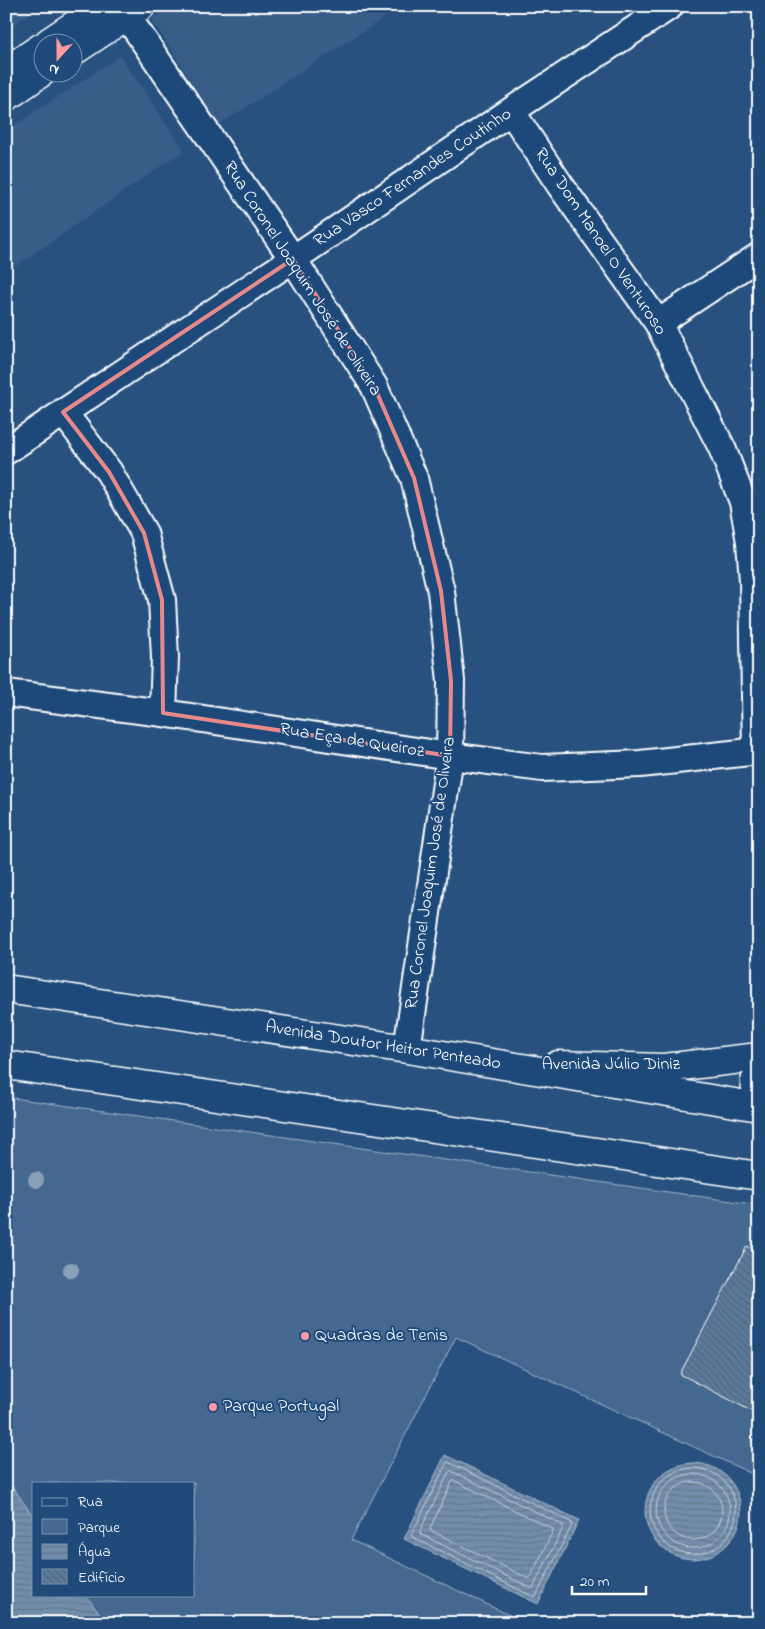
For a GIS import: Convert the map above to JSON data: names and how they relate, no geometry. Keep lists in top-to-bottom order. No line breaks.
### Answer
{"streets":{"main road":["Avenida Doutor Heitor Penteado","Avenida Júlio Diniz"],"street":["Rua Vasco Fernandes Coutinho","Rua Dom Manoel O Venturoso","Rua Coronel Joaquim José de Oliveira","Rua Eça de Queiroz"]},"crossings":[["Rua Vasco Fernandes Coutinho","Rua Dom Manoel O Venturoso"],["Rua Vasco Fernandes Coutinho","Rua Coronel Joaquim José de Oliveira"],["Rua Dom Manoel O Venturoso","Rua Eça de Queiroz"],["Rua Coronel Joaquim José de Oliveira","Rua Eça de Queiroz"],["Rua Coronel Joaquim José de Oliveira","Avenida Doutor Heitor Penteado"],["Avenida Doutor Heitor Penteado","Avenida Júlio Diniz"]],"places":["Quadras de Tenis","Parque Portugal"],"legend":["Rua","Parque","Água","Edifício"],"scale_bar":"20 m","north":"bottom"}
